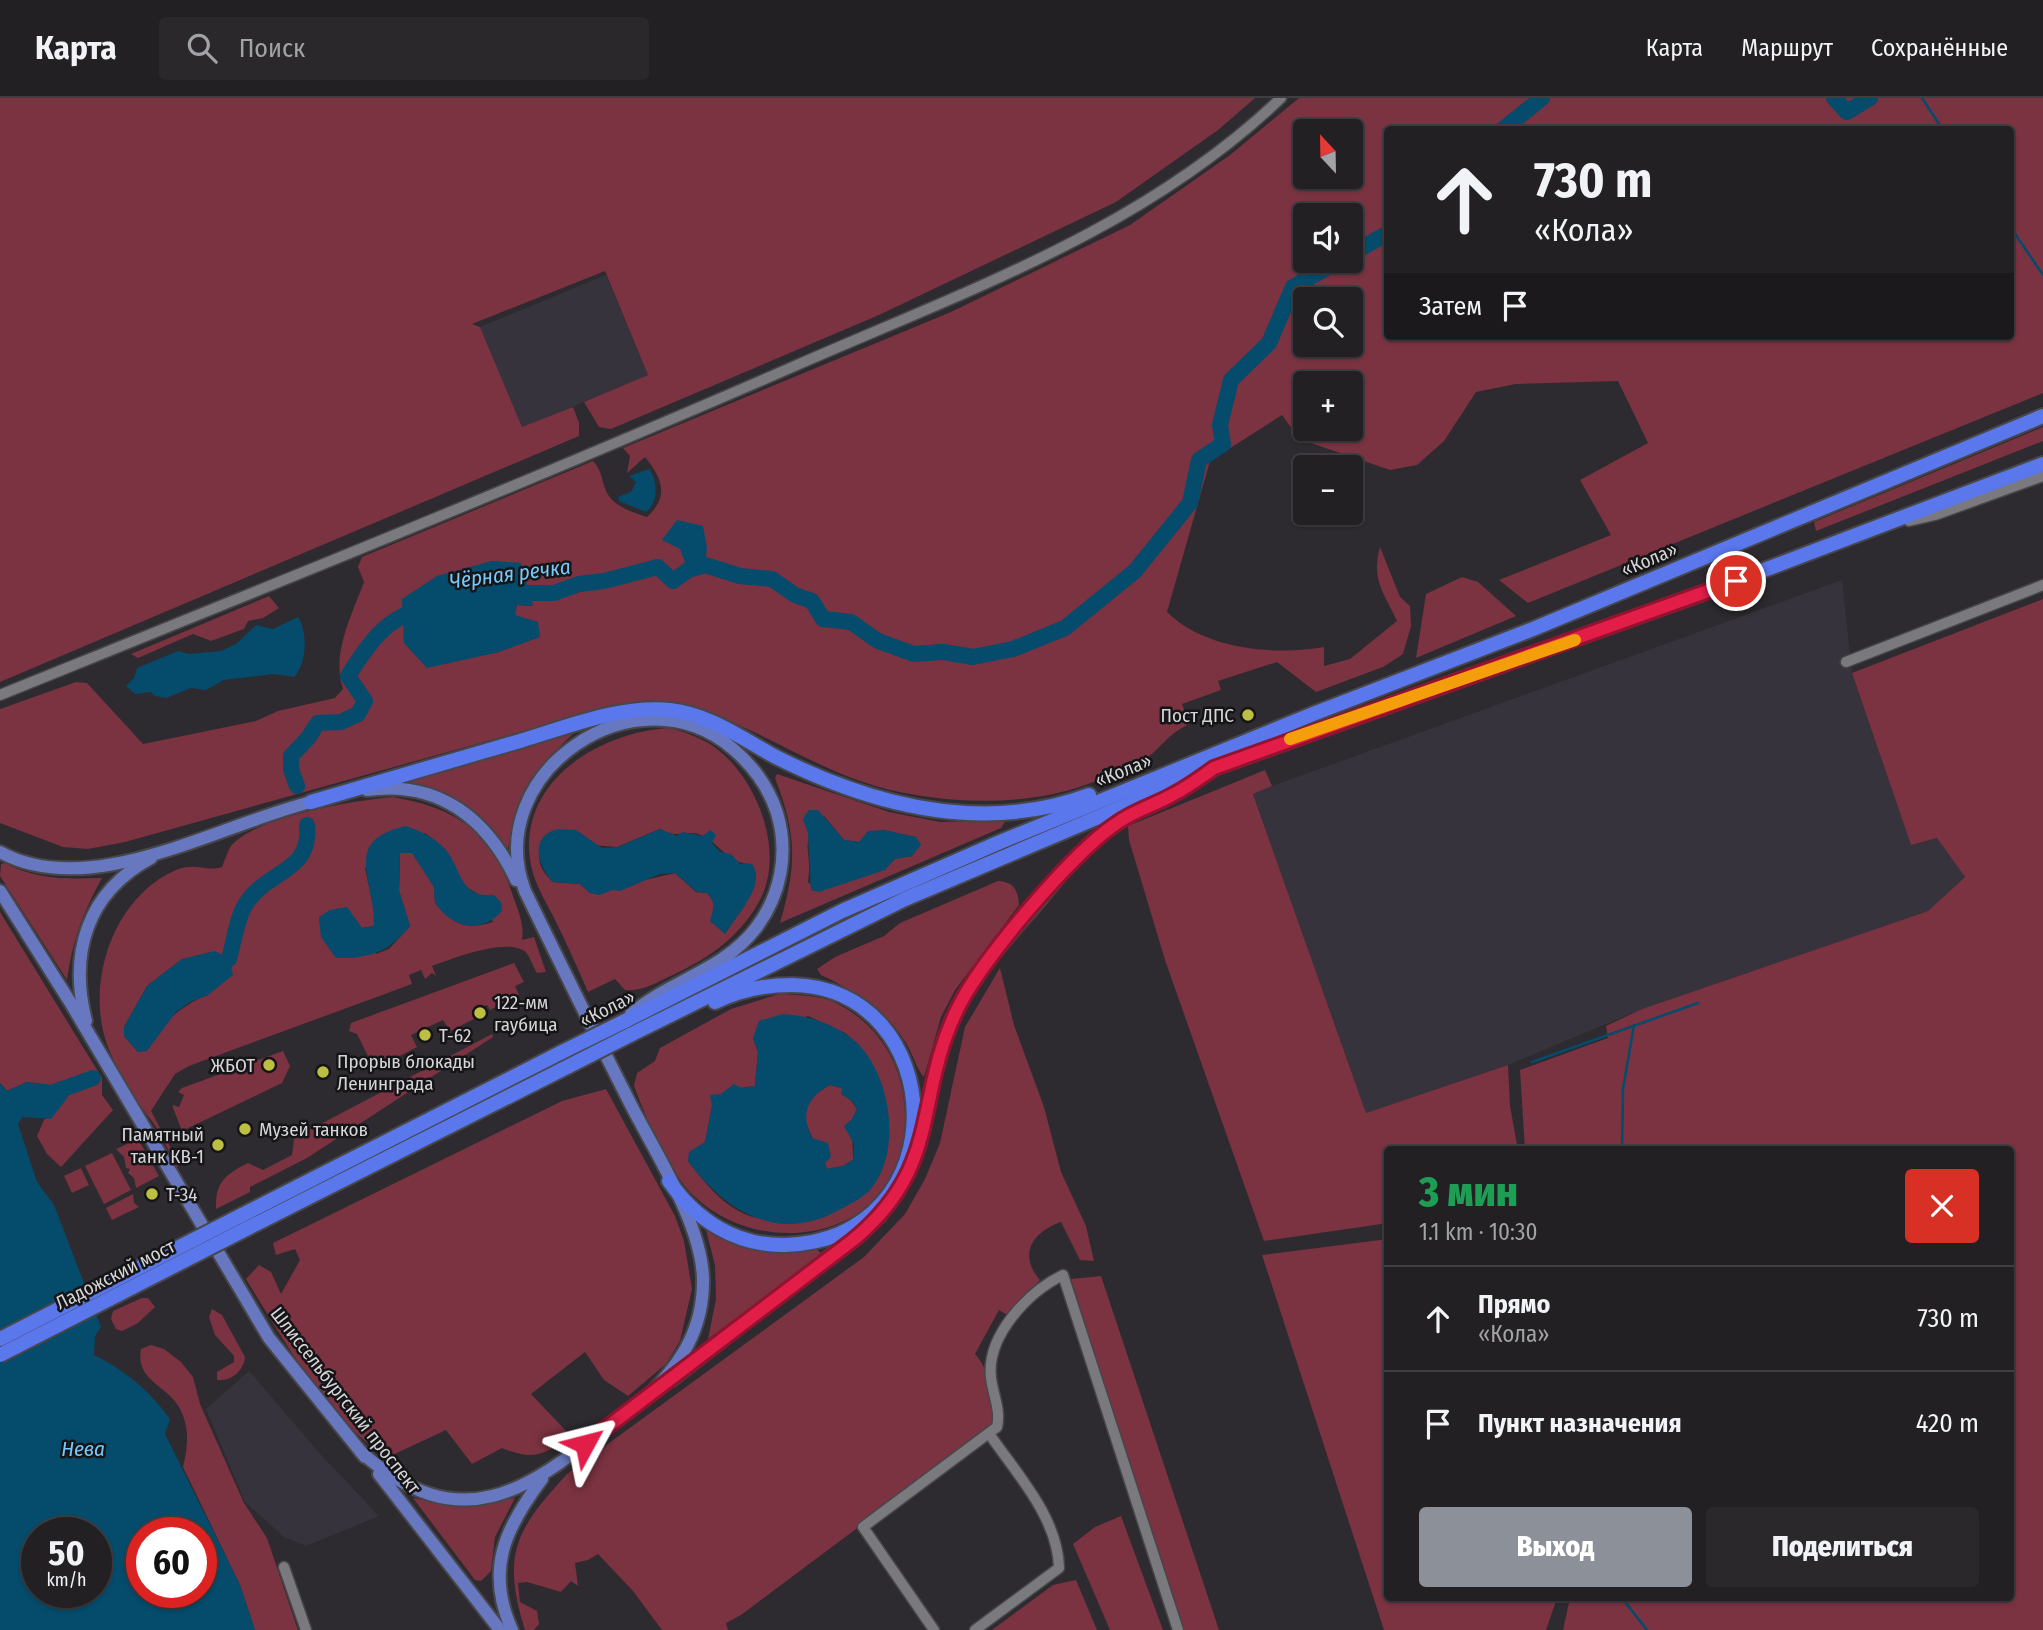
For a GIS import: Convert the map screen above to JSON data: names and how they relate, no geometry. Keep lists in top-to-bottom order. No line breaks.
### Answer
{"streets":{"highway":["«Кола»","Ладожский мост"],"main road":["Шлиссельбургский проспект"]},"crossings":[["«Кола»","Ладожский мост"]],"water":["Чёрная речка","Нева"],"places":["Пост ДПС","122-мм гаубица","Т-62","ЖБОТ","Прорыв блокады Ленинграда","Музей танков","Памятный танк КВ-1","Т-34"],"north":"top","page":{"header":"Карта","search":"Поиск","nav":["Карта","Маршрут","Сохранённые"],"map_buttons":["+","−"],"turn":["730 m","«Кола»"],"then":"Затем","heading":["3 мин","1.1 km · 10:30"],"list":[{"name":"Прямо","note":"«Кола»","value":"730 m"},{"name":"Пункт назначения","value":"420 m"}],"buttons":["Выход","Поделиться"],"speed":"50 km/h","limit":"60"}}
